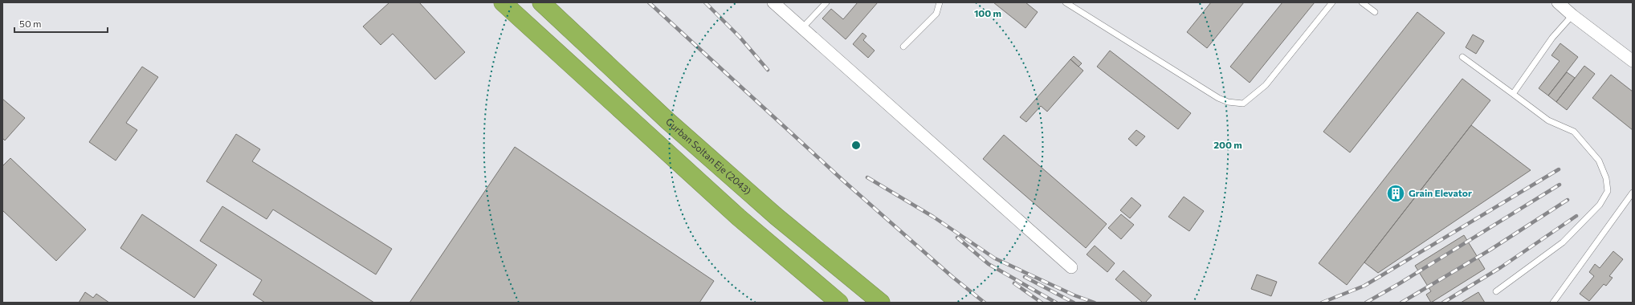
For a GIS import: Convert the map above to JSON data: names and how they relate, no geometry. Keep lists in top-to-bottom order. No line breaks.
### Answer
{"streets":{"highway":["Gurban Soltan Eje (2043)"]},"places":{"building":["Grain Elevator"]},"scale_bar":"50 m","rings":["100 m","200 m"]}
